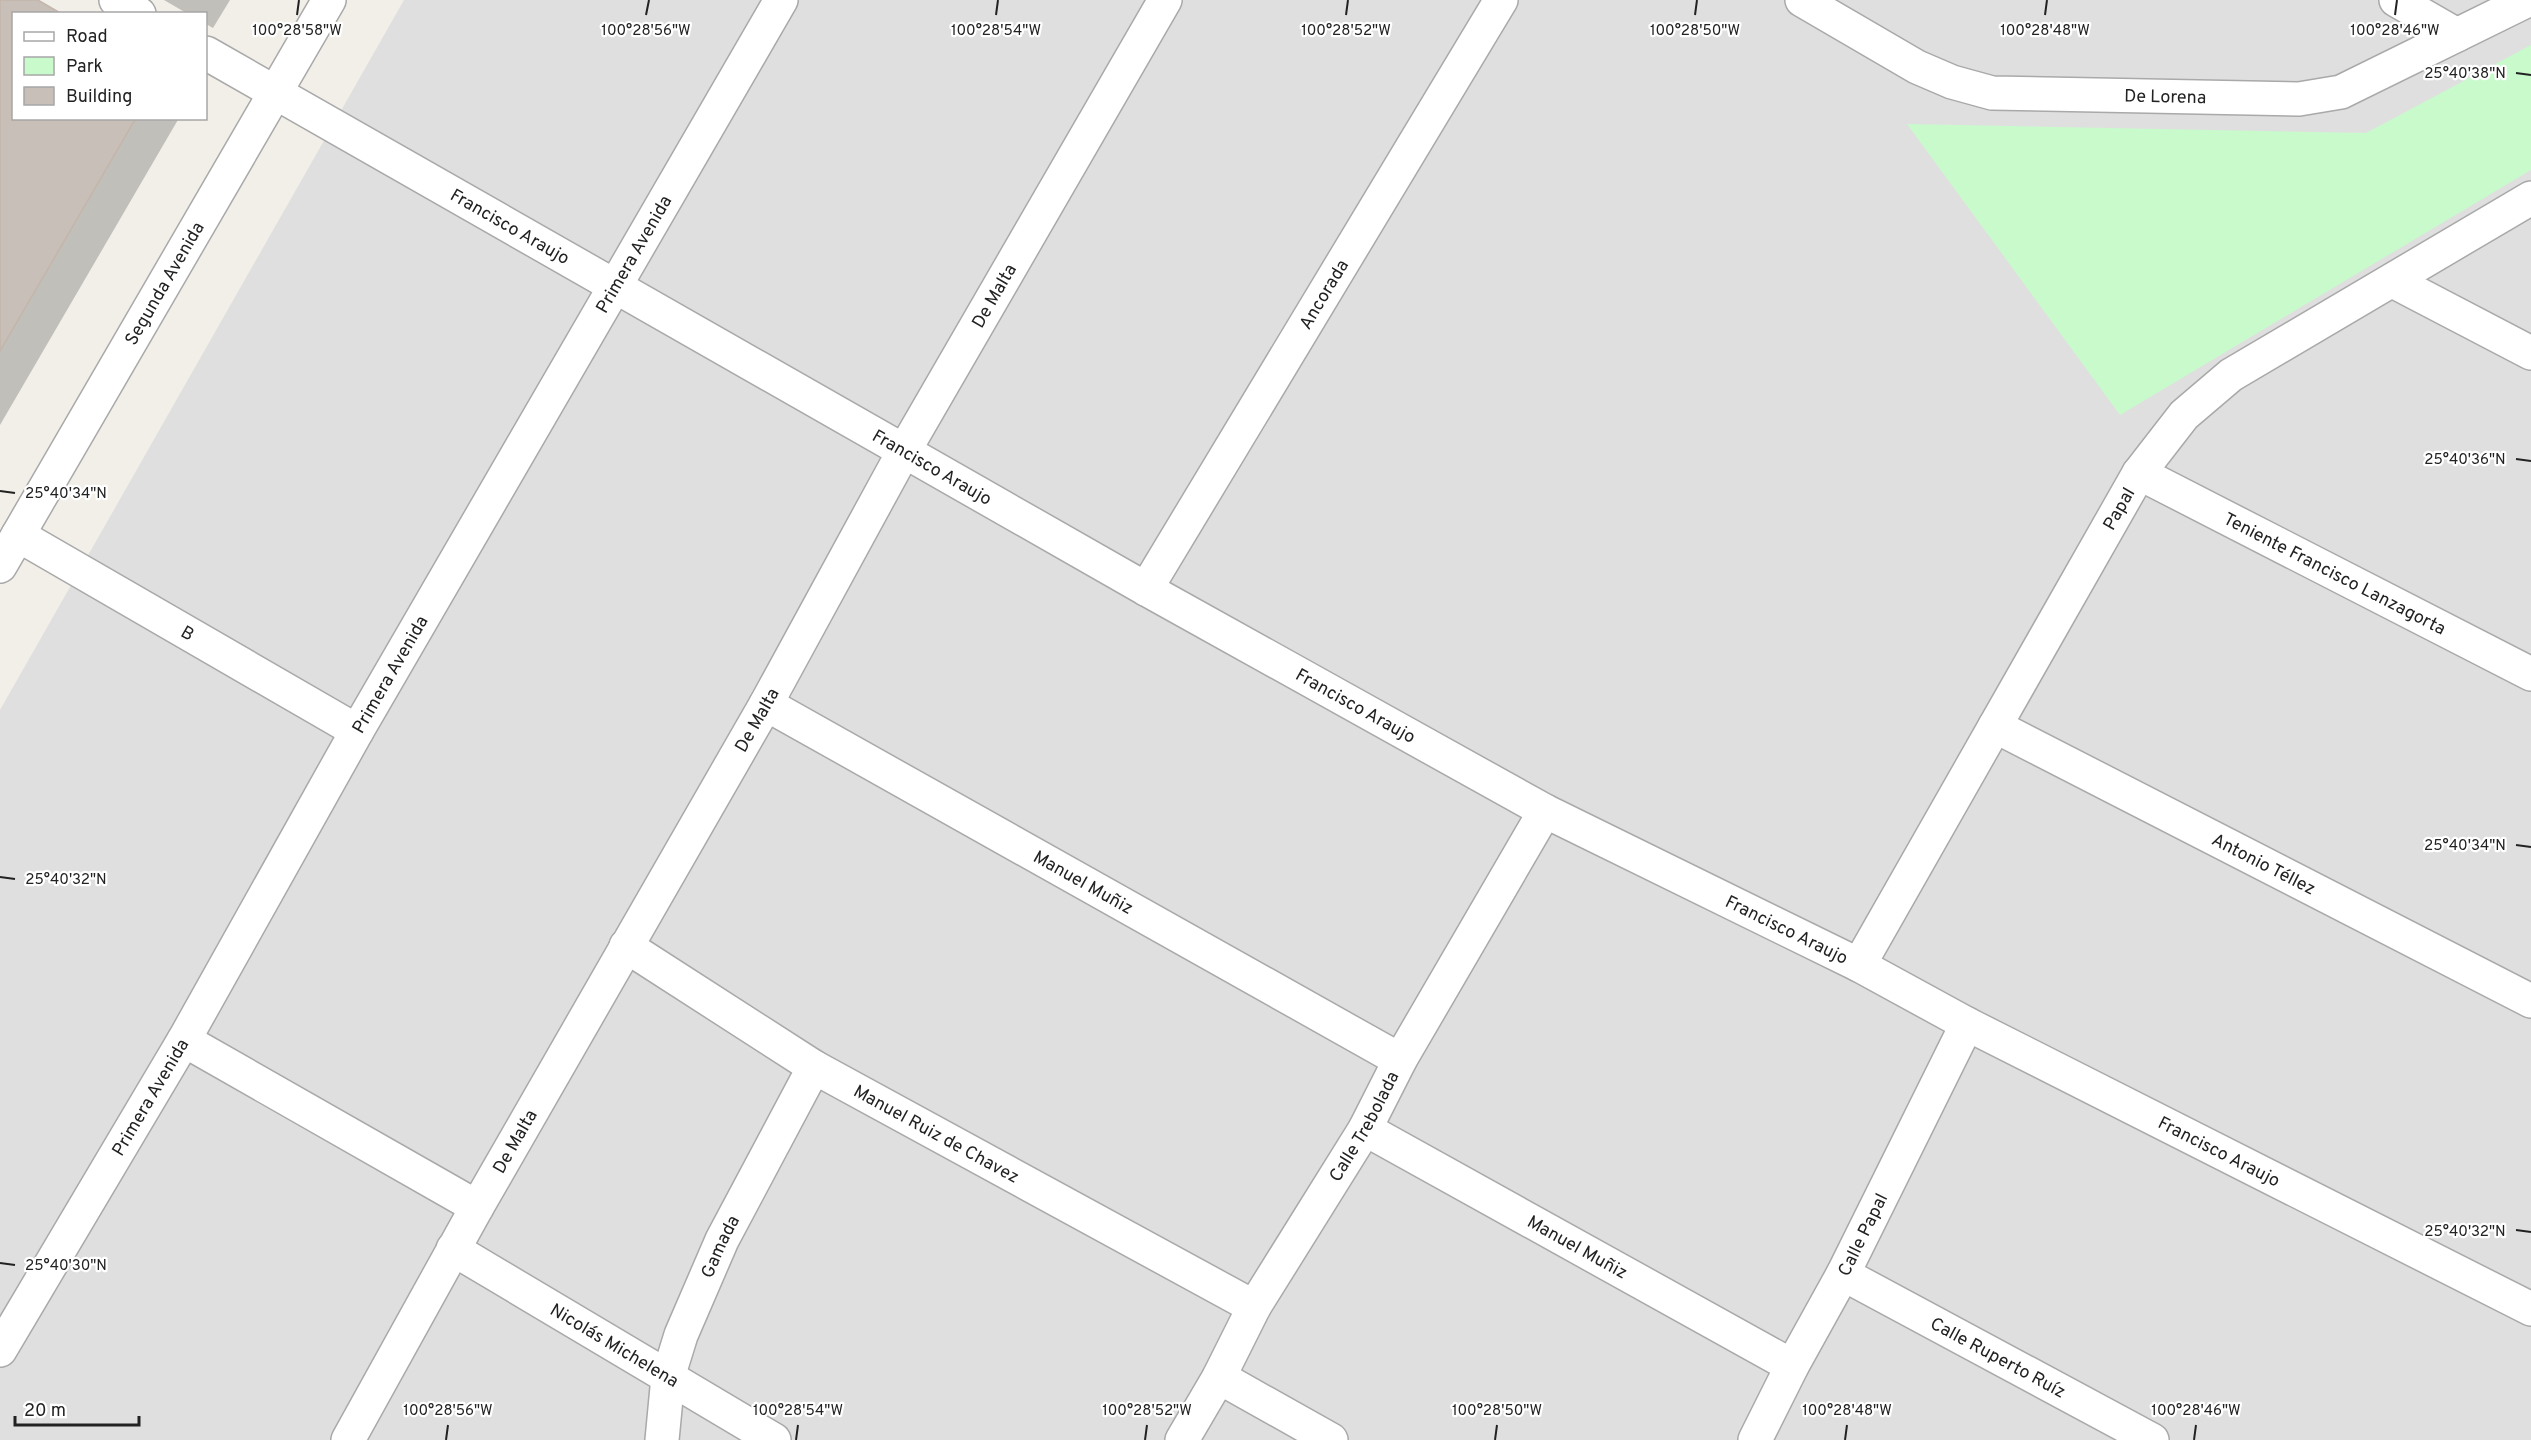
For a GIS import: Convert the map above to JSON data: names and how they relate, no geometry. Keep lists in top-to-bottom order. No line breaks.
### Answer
{"streets":{"street":["De Lorena","Francisco Araujo","Primera Avenida","Segunda Avenida","Ancorada","De Malta","Papal","Teniente Francisco Lanzagorta","B","Antonio Téllez","Manuel Muñiz","Calle Trebolada","Manuel Ruiz de Chavez","Calle Papal","Gamada","Nicolás Michelena","Calle Ruperto Ruíz"]},"crossings":[["Francisco Araujo","Primera Avenida"],["Francisco Araujo","Segunda Avenida"],["Francisco Araujo","Ancorada"],["Francisco Araujo","De Malta"],["Francisco Araujo","Papal"],["Francisco Araujo","Calle Trebolada"],["Francisco Araujo","Calle Papal"],["Primera Avenida","B"],["Segunda Avenida","B"],["De Malta","Manuel Muñiz"],["De Malta","Manuel Ruiz de Chavez"],["De Malta","Nicolás Michelena"],["Papal","Teniente Francisco Lanzagorta"],["Papal","Antonio Téllez"],["Manuel Muñiz","Calle Trebolada"],["Manuel Muñiz","Calle Papal"],["Calle Trebolada","Manuel Ruiz de Chavez"],["Manuel Ruiz de Chavez","Gamada"],["Calle Papal","Calle Ruperto Ruíz"],["Gamada","Nicolás Michelena"]],"legend":["Road","Park","Building"],"scale_bar":"20 m","coordinates":["100°28'58\"W","100°28'56\"W","100°28'54\"W","100°28'52\"W","100°28'50\"W","100°28'48\"W","100°28'46\"W","25°40'38\"N","25°40'36\"N","25°40'34\"N","25°40'32\"N","25°40'30\"N"]}
